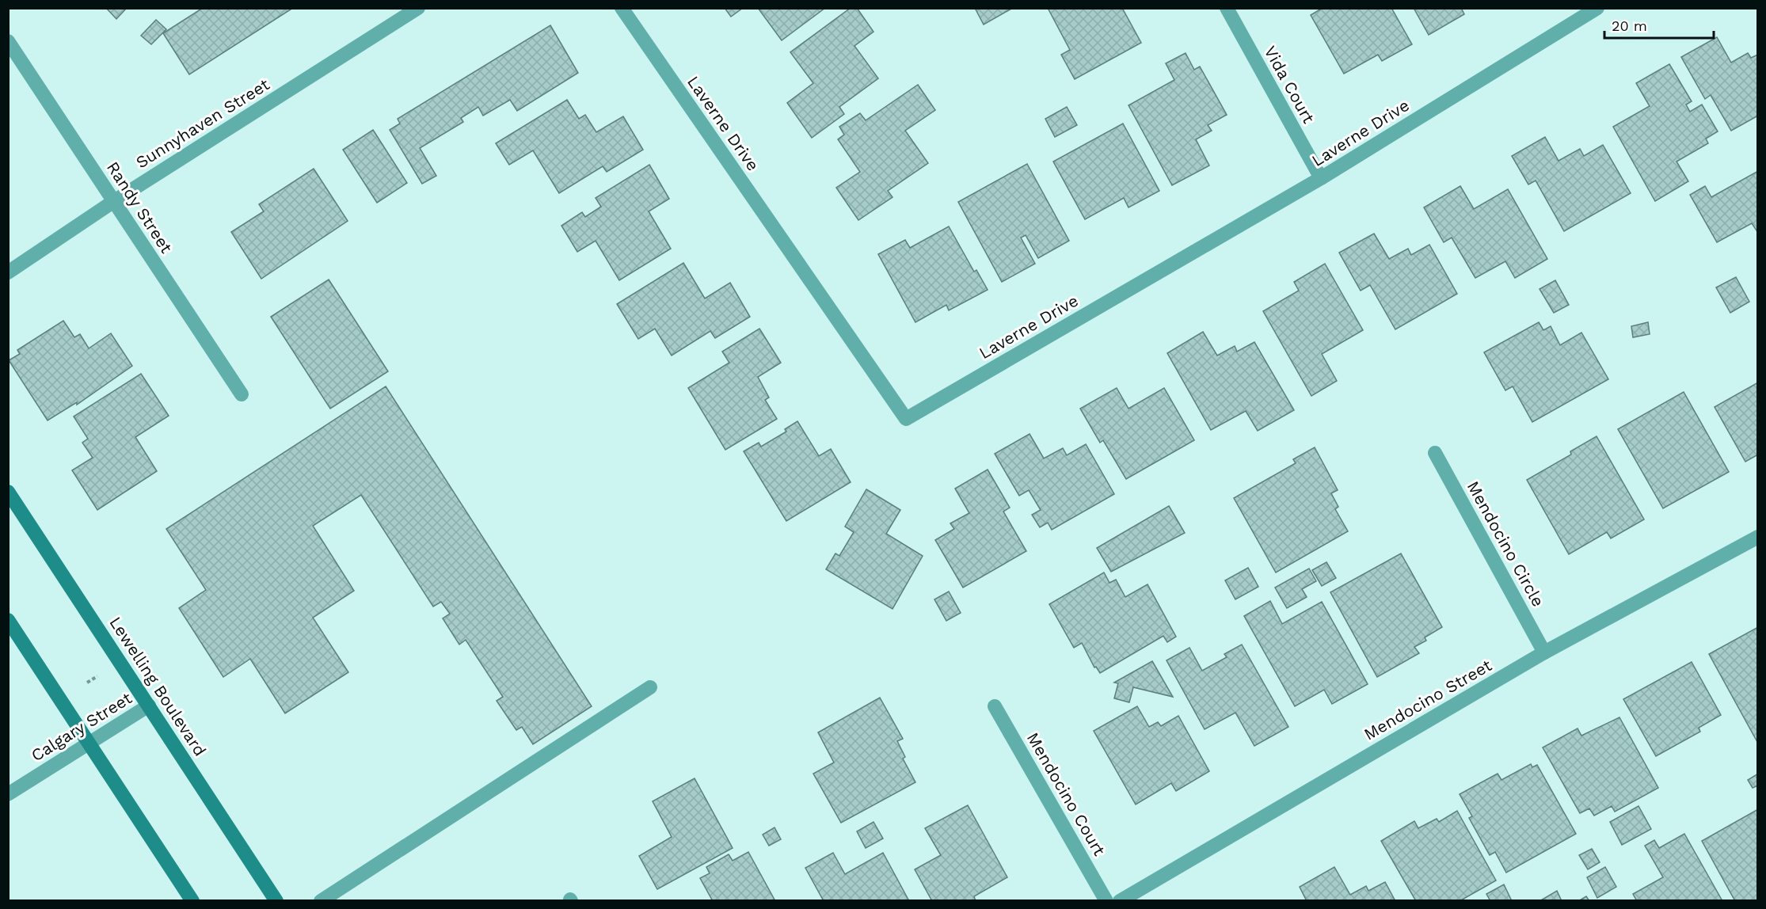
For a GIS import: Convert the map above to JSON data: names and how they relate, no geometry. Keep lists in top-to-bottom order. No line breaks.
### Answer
{"streets":{"main road":["Lewelling Boulevard"],"street":["Vida Court","Sunnyhaven Street","Laverne Drive","Randy Street","Mendocino Circle","Mendocino Street","Calgary Street","Mendocino Court"]},"crossings":[["Vida Court","Laverne Drive"],["Sunnyhaven Street","Randy Street"],["Mendocino Circle","Mendocino Street"],["Lewelling Boulevard","Calgary Street"]],"scale_bar":"20 m"}
